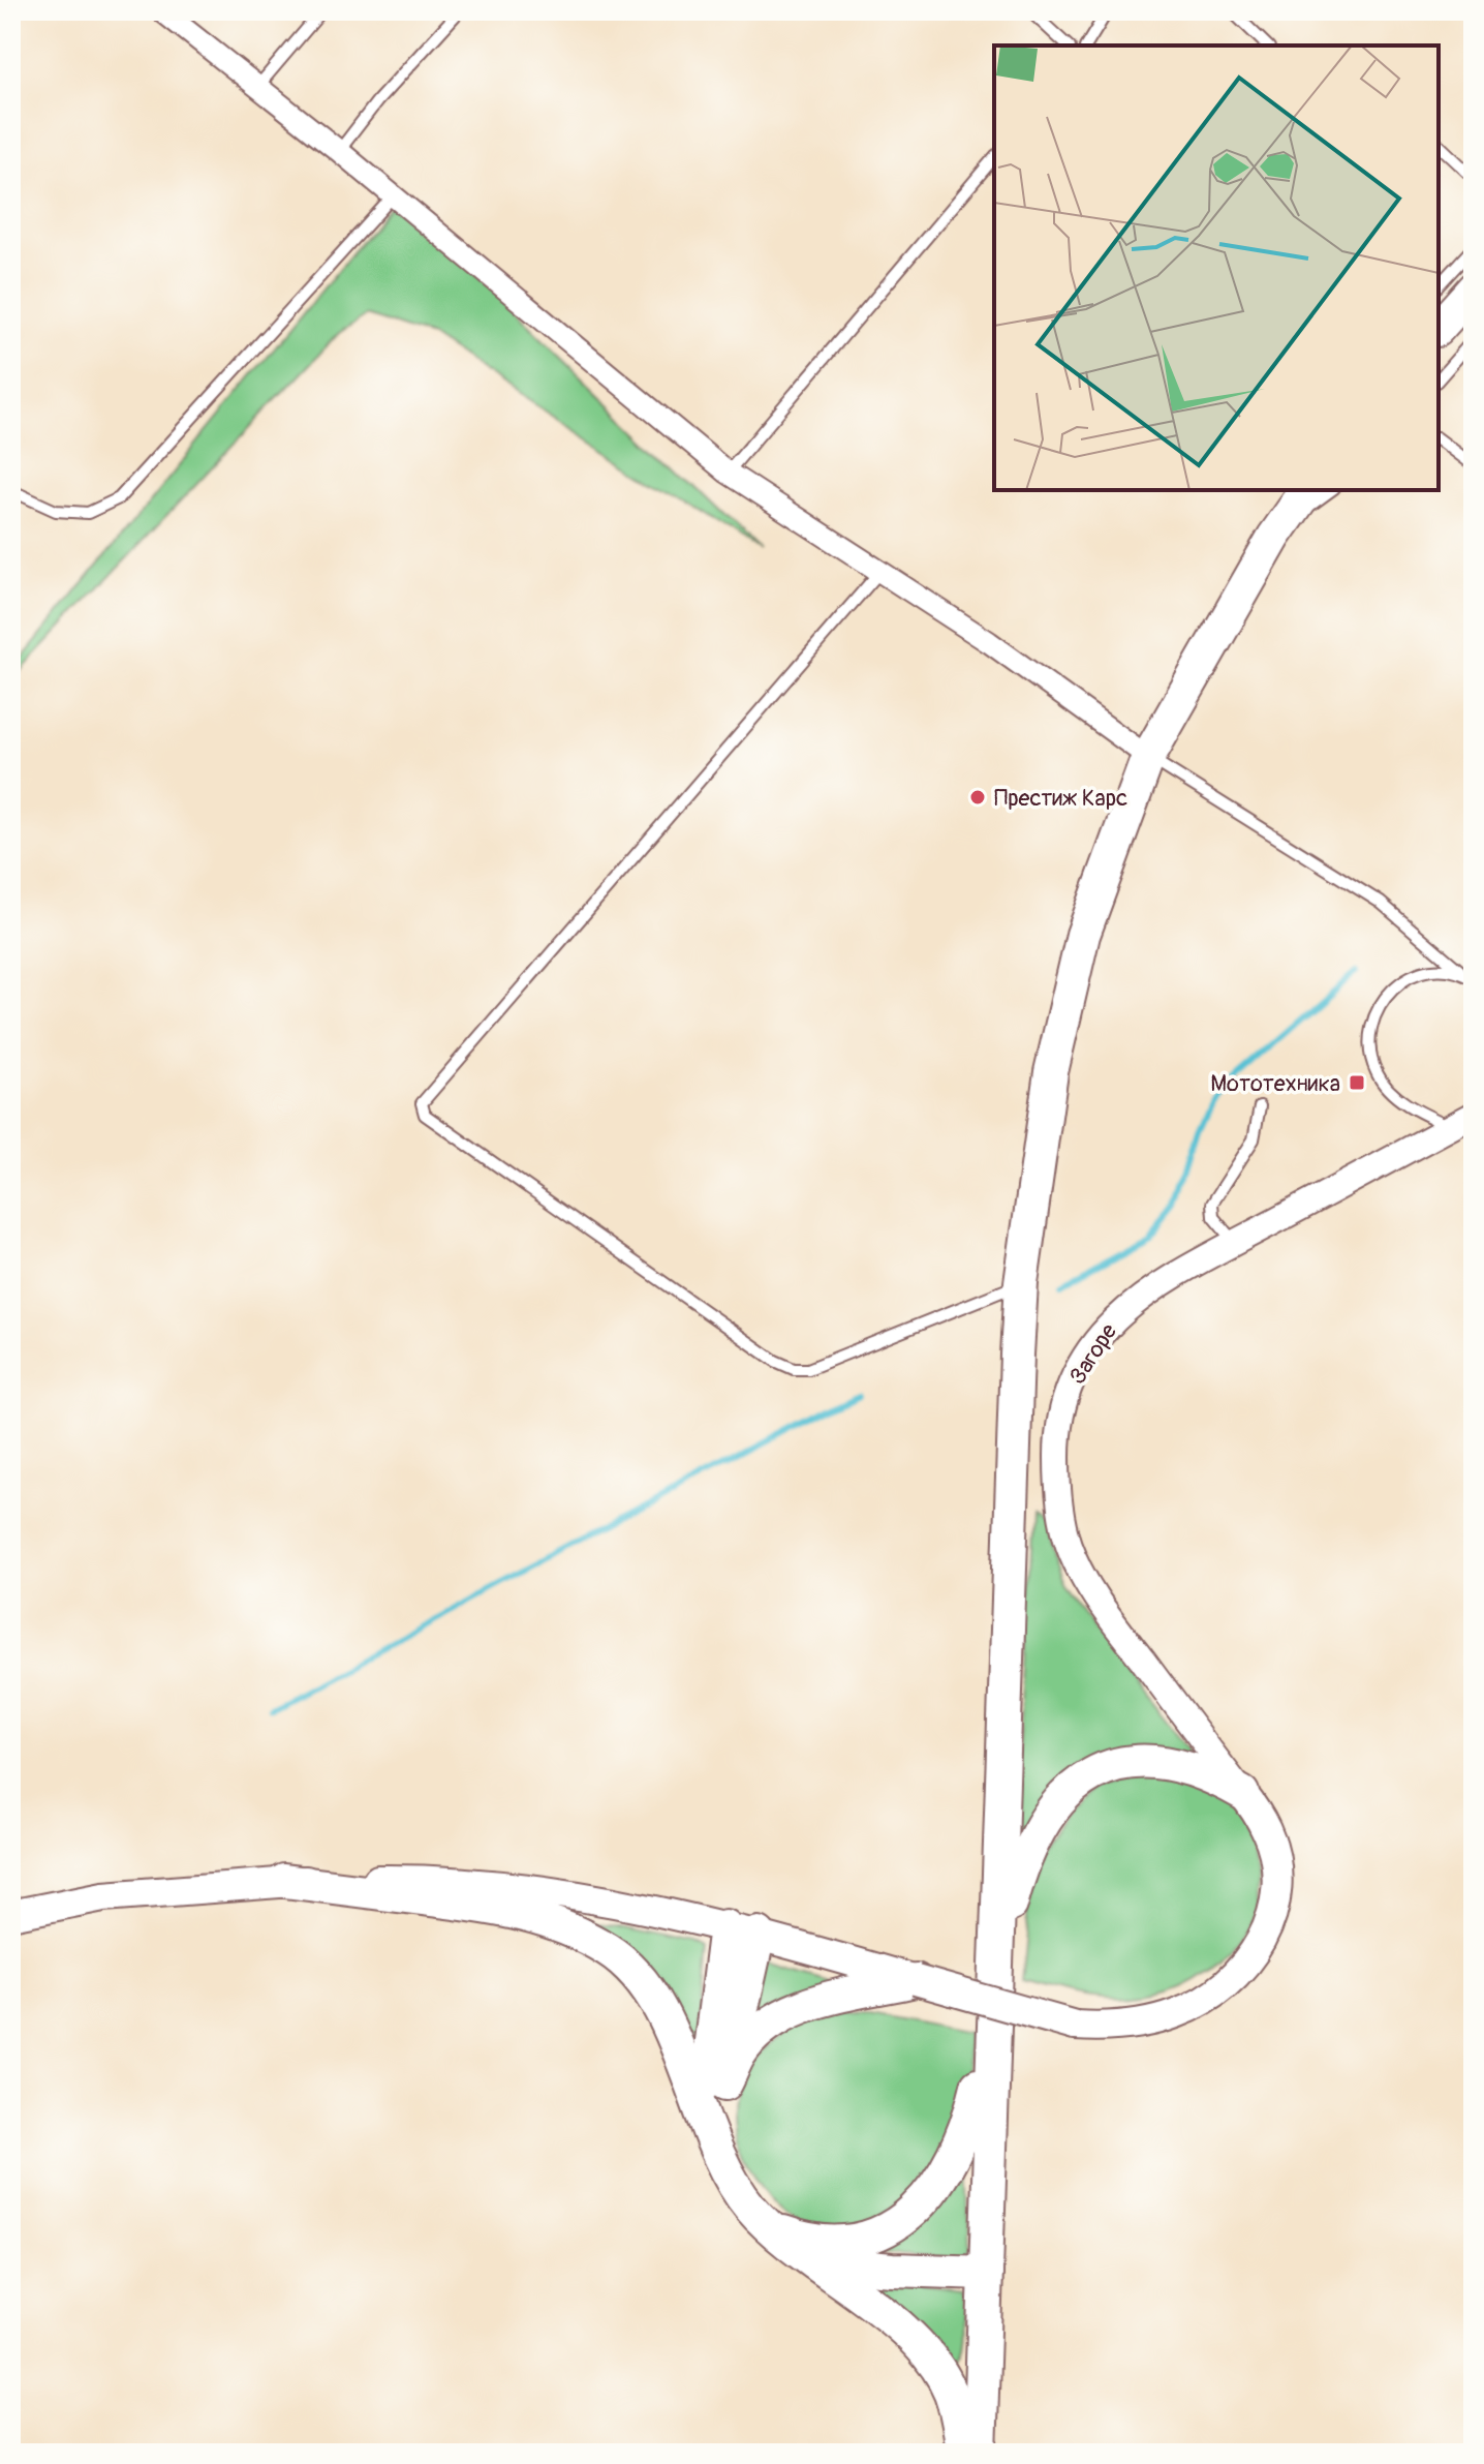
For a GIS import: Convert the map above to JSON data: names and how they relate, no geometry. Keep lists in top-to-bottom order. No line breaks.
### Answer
{"streets":{"street":["Загоре"]},"places":{"other":["Престиж Карс"],"transit":["Мототехника"]}}
